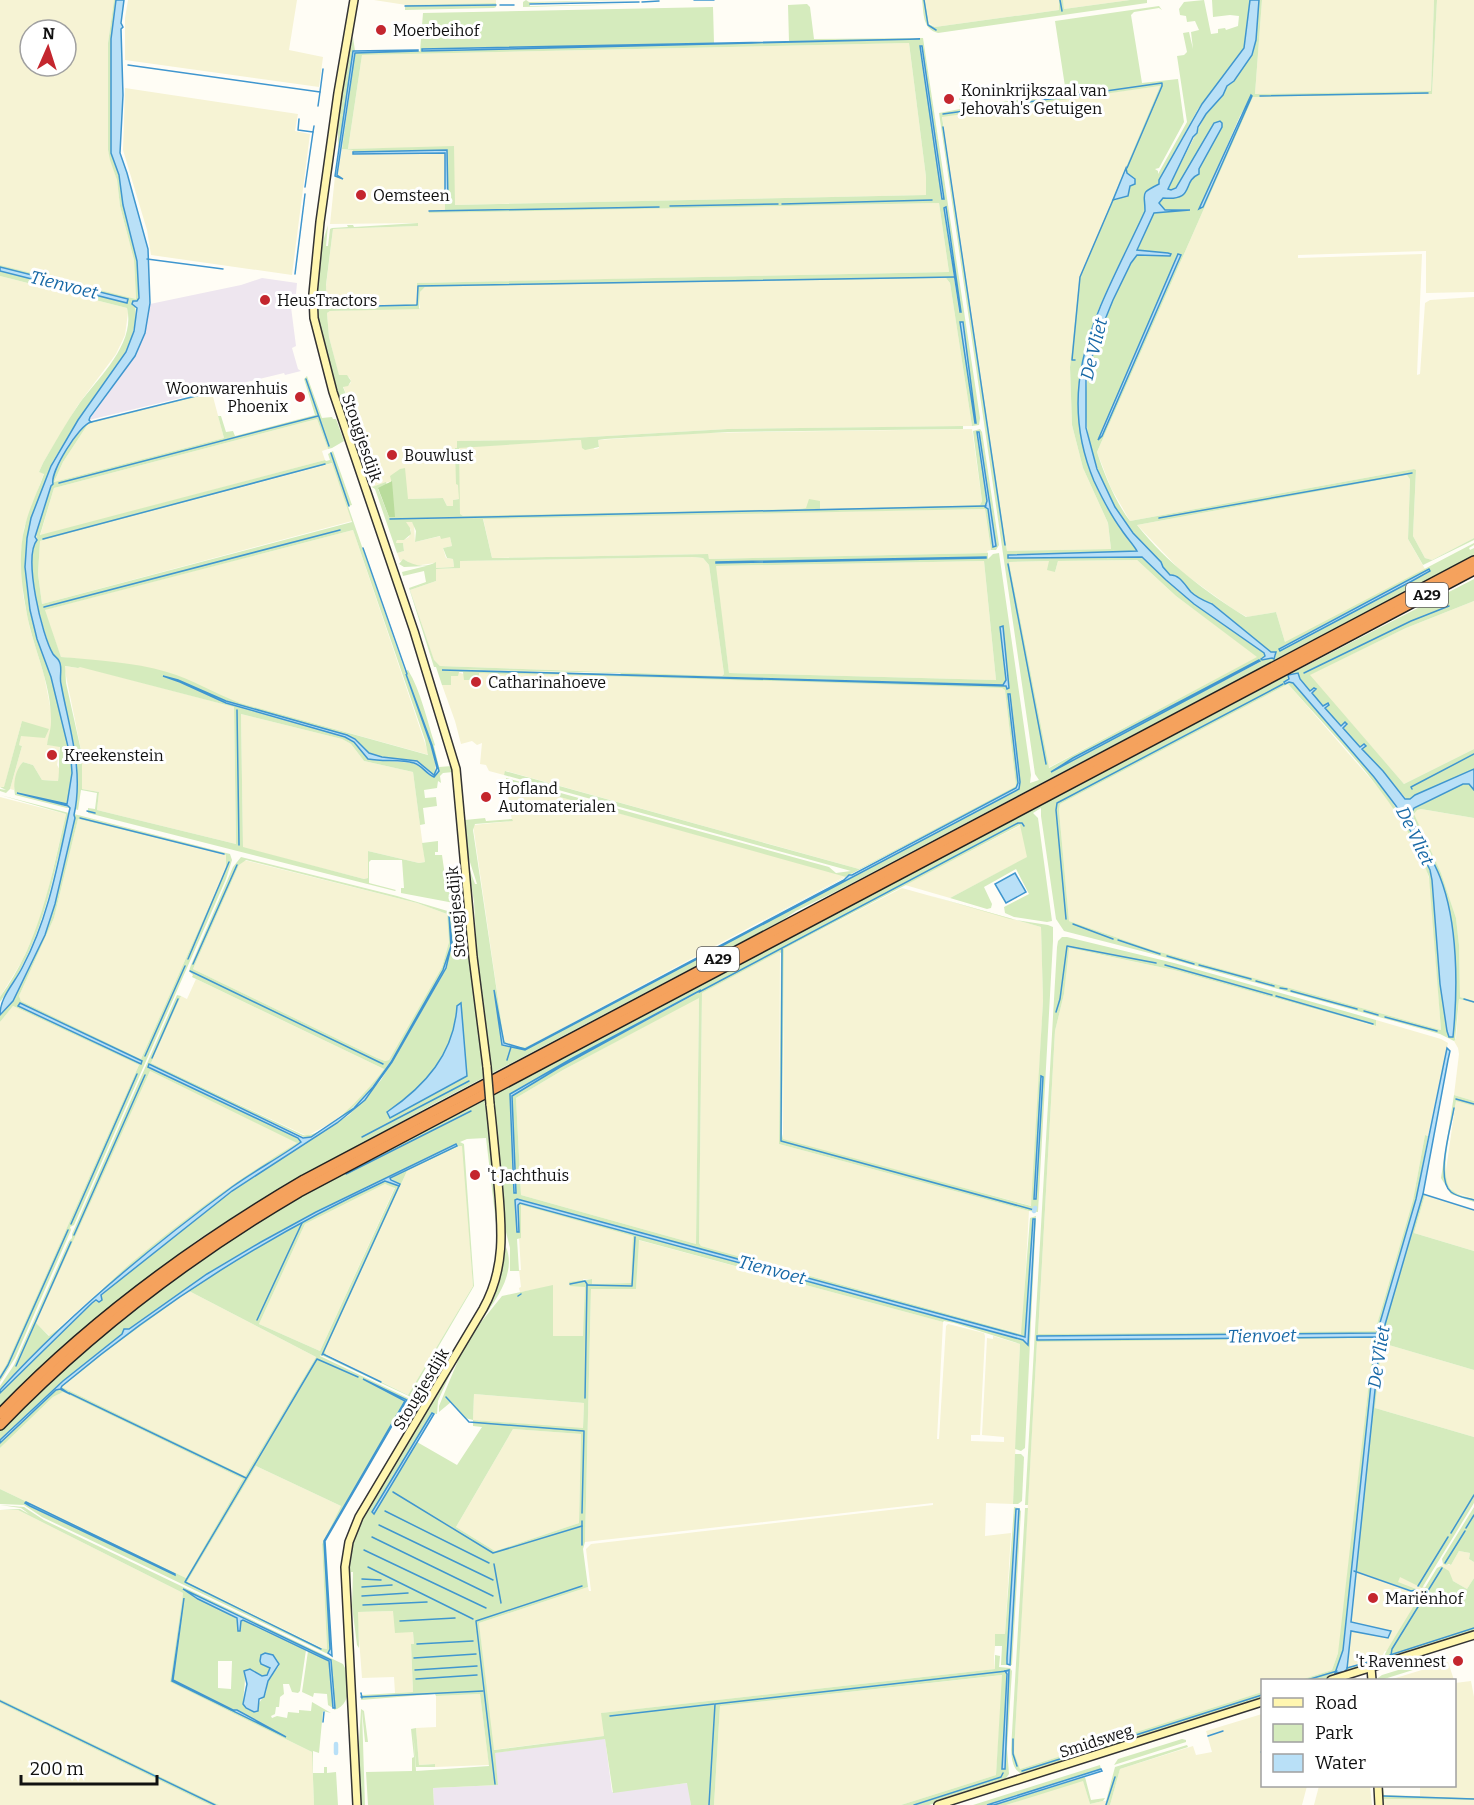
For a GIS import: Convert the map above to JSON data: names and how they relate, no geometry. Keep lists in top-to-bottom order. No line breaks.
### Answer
{"streets":{"highway":["A29"],"street":["Stougjesdijk","Smidsweg"]},"water":["Tienvoet","De Vliet"],"places":["Moerbeihof","Koninkrijkszaal van Jehovah's Getuigen","Oemsteen","HeusTractors","Woonwarenhuis Phoenix","Bouwlust","Catharinahoeve","Kreekenstein","Hofland Automaterialen","'t Jachthuis","Mariënhof","'t Ravennest"],"legend":["Road","Park","Water"],"scale_bar":"200 m","north":"top"}
